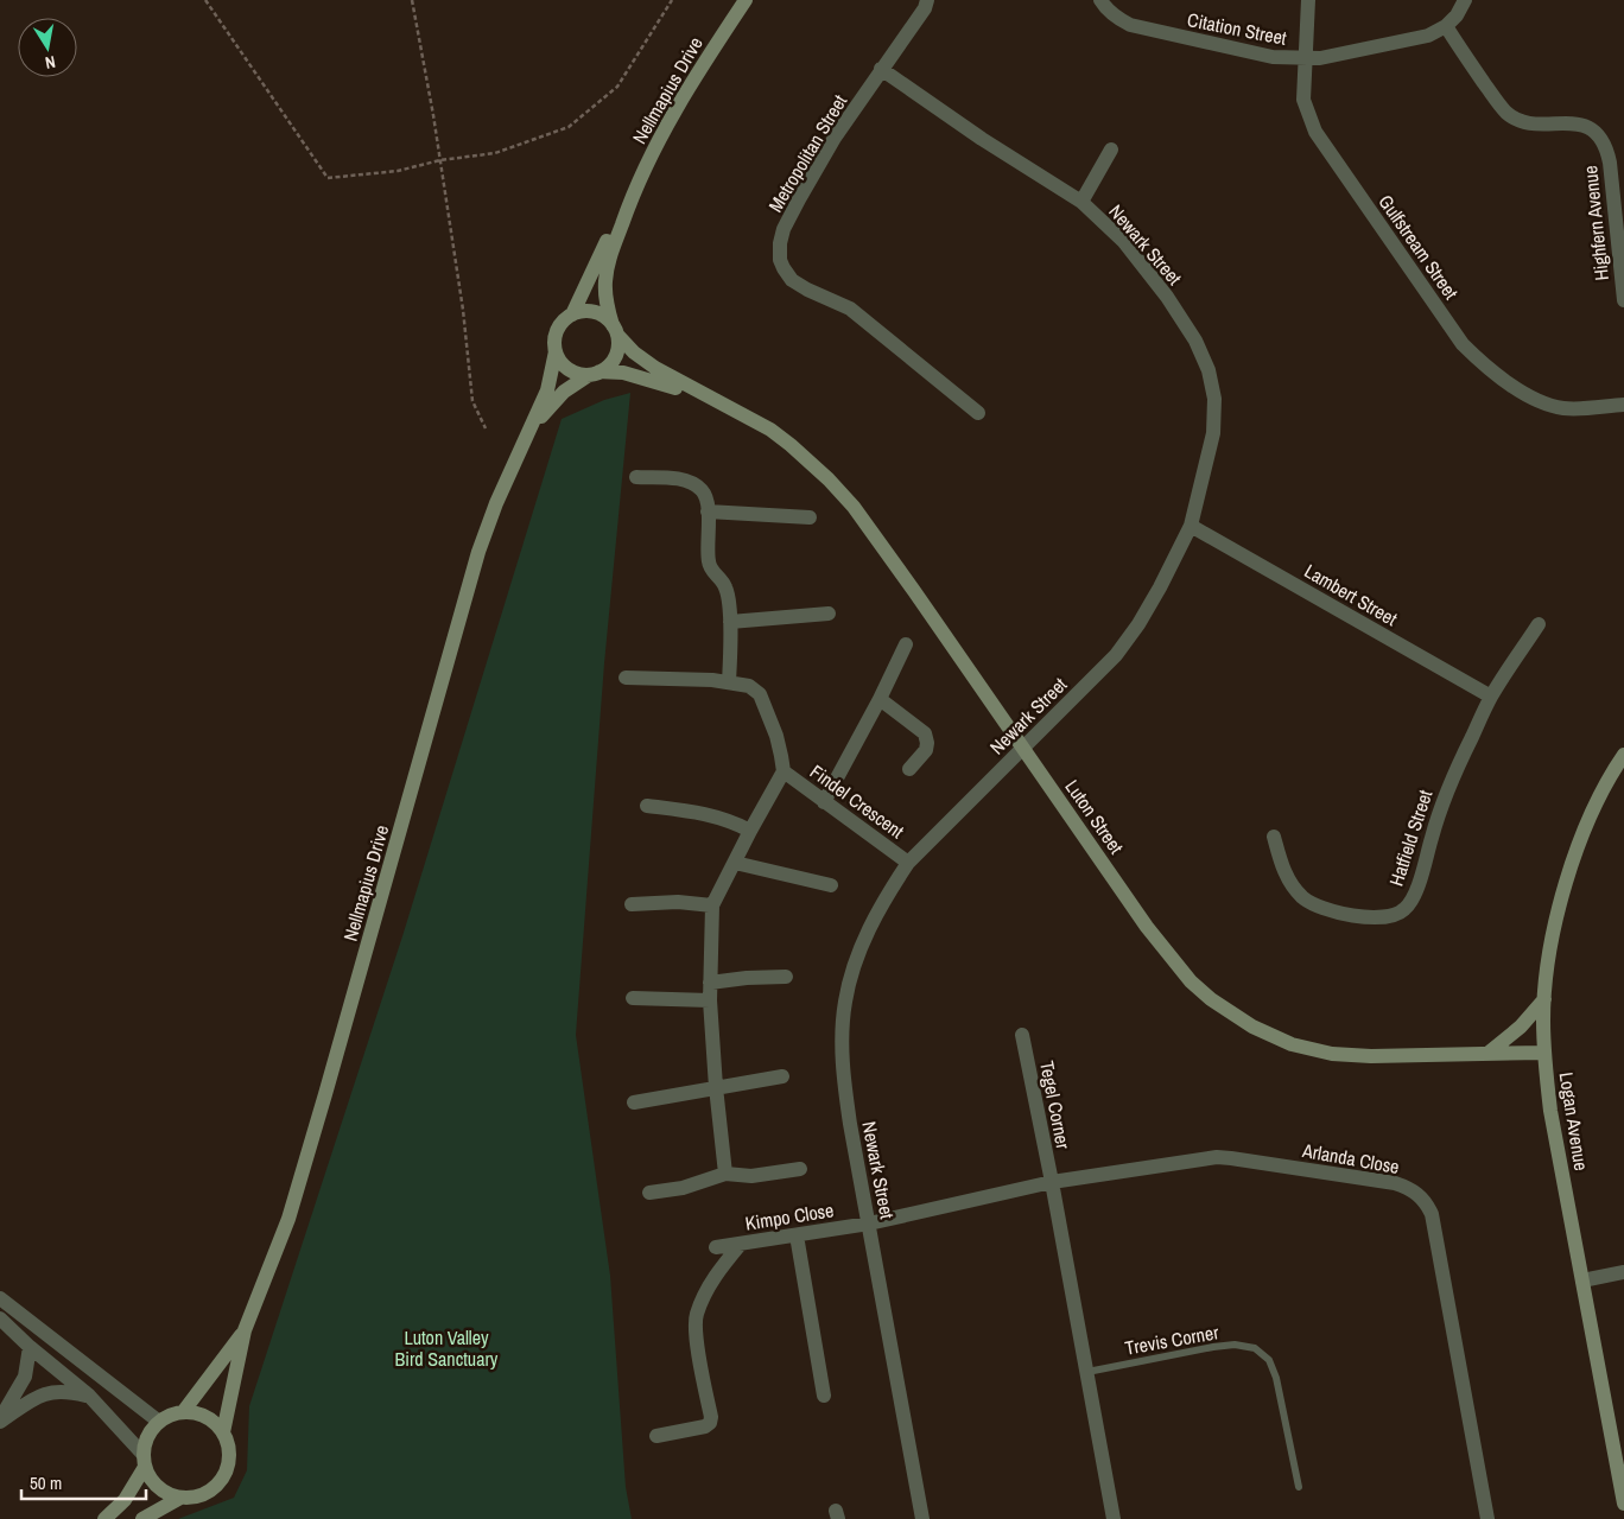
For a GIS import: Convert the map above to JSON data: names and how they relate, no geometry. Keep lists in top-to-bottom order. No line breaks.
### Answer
{"streets":{"main road":["Nellmapius Drive","Luton Street","Logan Avenue"],"street":["Citation Street","Metropolitan Street","Highfern Avenue","Newark Street","Gulfstream Street","Lambert Street","Findel Crescent","Hatfield Street","Tegel Corner","Arlanda Close","Kimpo Close"],"lane":["Trevis Corner"]},"crossings":[["Citation Street","Gulfstream Street"],["Nellmapius Drive","Luton Street"],["Metropolitan Street","Newark Street"],["Newark Street","Lambert Street"],["Newark Street","Findel Crescent"],["Newark Street","Luton Street"],["Newark Street","Arlanda Close"],["Newark Street","Kimpo Close"],["Lambert Street","Hatfield Street"],["Luton Street","Logan Avenue"],["Tegel Corner","Arlanda Close"],["Arlanda Close","Kimpo Close"]],"parks":["Luton Valley Bird Sanctuary"],"scale_bar":"50 m","north":"bottom"}
